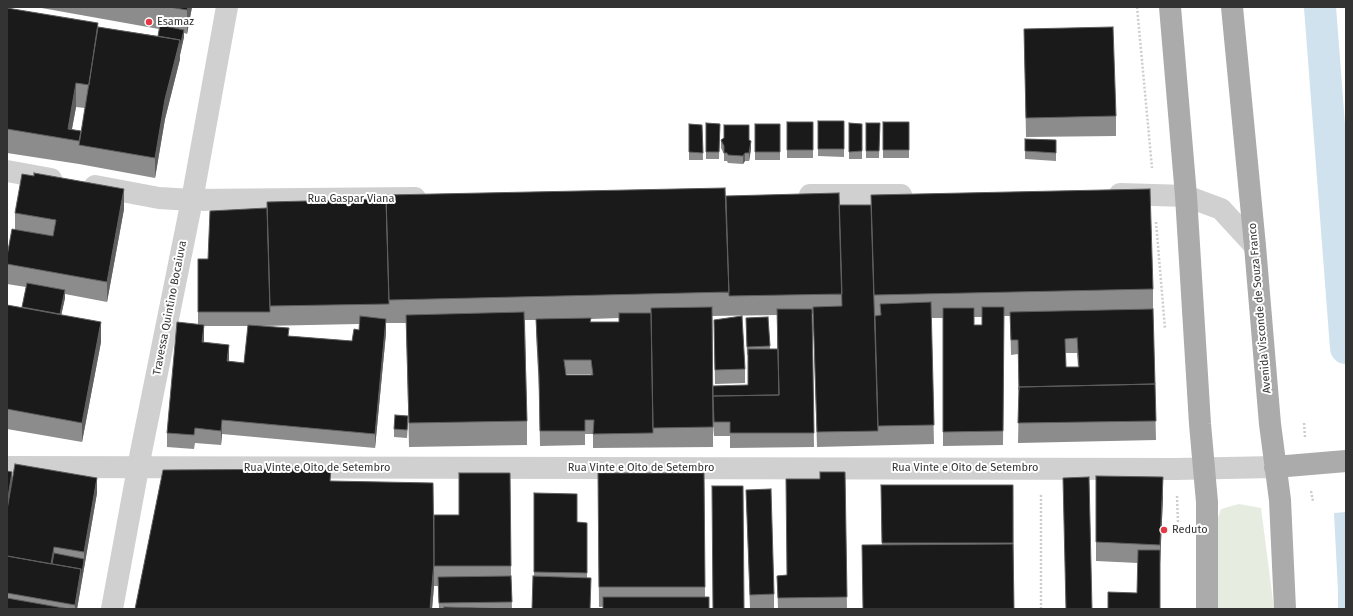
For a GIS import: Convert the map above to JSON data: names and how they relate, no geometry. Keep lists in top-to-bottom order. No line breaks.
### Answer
{"streets":{"main road":["Avenida Visconde de Souza Franco"],"street":["Rua Gaspar Viana","Travessa Quintino Bocaiuva","Rua Vinte e Oito de Setembro"]},"crossings":[["Rua Gaspar Viana","Travessa Quintino Bocaiuva"],["Travessa Quintino Bocaiuva","Rua Vinte e Oito de Setembro"],["Avenida Visconde de Souza Franco","Rua Vinte e Oito de Setembro"]],"places":["Esamaz","Reduto"]}
